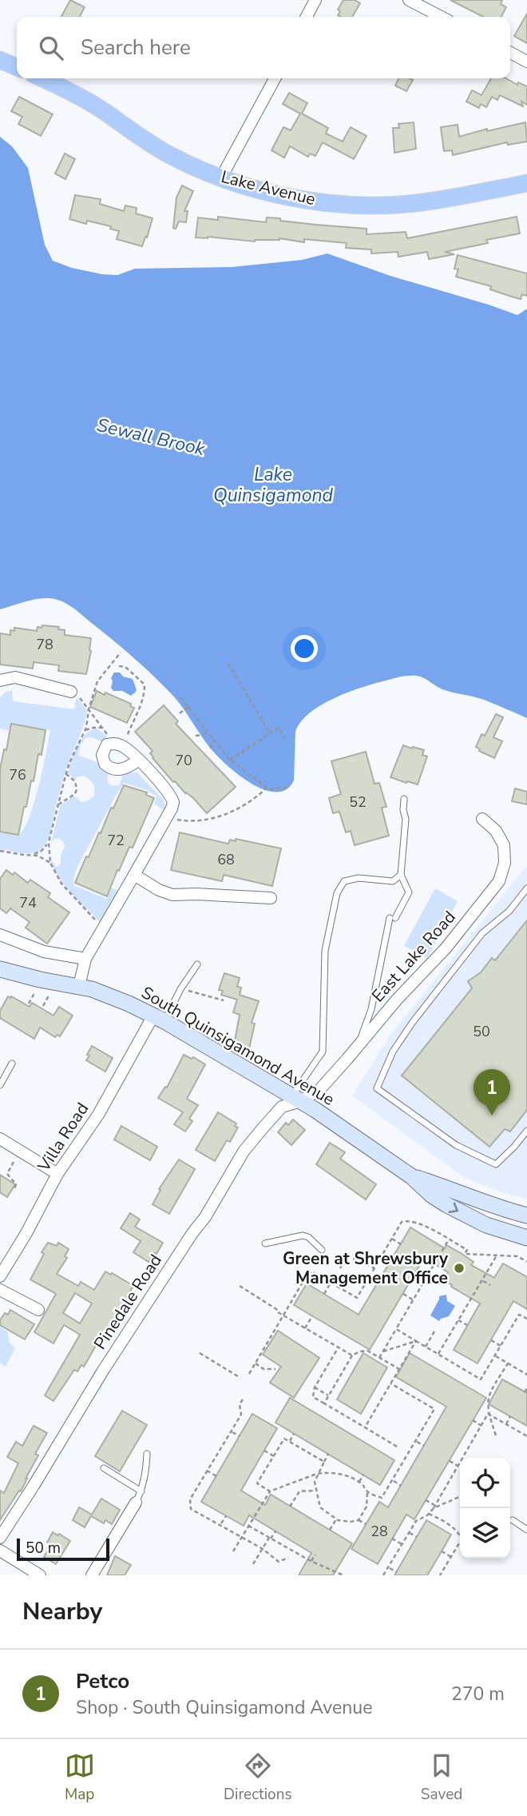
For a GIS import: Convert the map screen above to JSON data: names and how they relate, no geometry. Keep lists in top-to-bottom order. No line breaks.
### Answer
{"streets":{"main road":["Lake Avenue","South Quinsigamond Avenue"],"street":["East Lake Road","Villa Road","Pinedale Road"]},"crossings":[["East Lake Road","South Quinsigamond Avenue"],["East Lake Road","Pinedale Road"],["South Quinsigamond Avenue","Villa Road"],["South Quinsigamond Avenue","Pinedale Road"]],"water":["Sewall Brook","Lake Quinsigamond"],"places":["Green at Shrewsbury Management Office"],"house_numbers":["78","70","76","52","72","68","74","50","28"],"scale_bar":"50 m","page":{"search":"Search here","pins":"1","scale":"50 m","heading":"Nearby","list":[{"mark":"1","name":"Petco","note":"Shop · South Quinsigamond Avenue","value":"270 m"}],"nav":["Map","Directions","Saved"]}}
